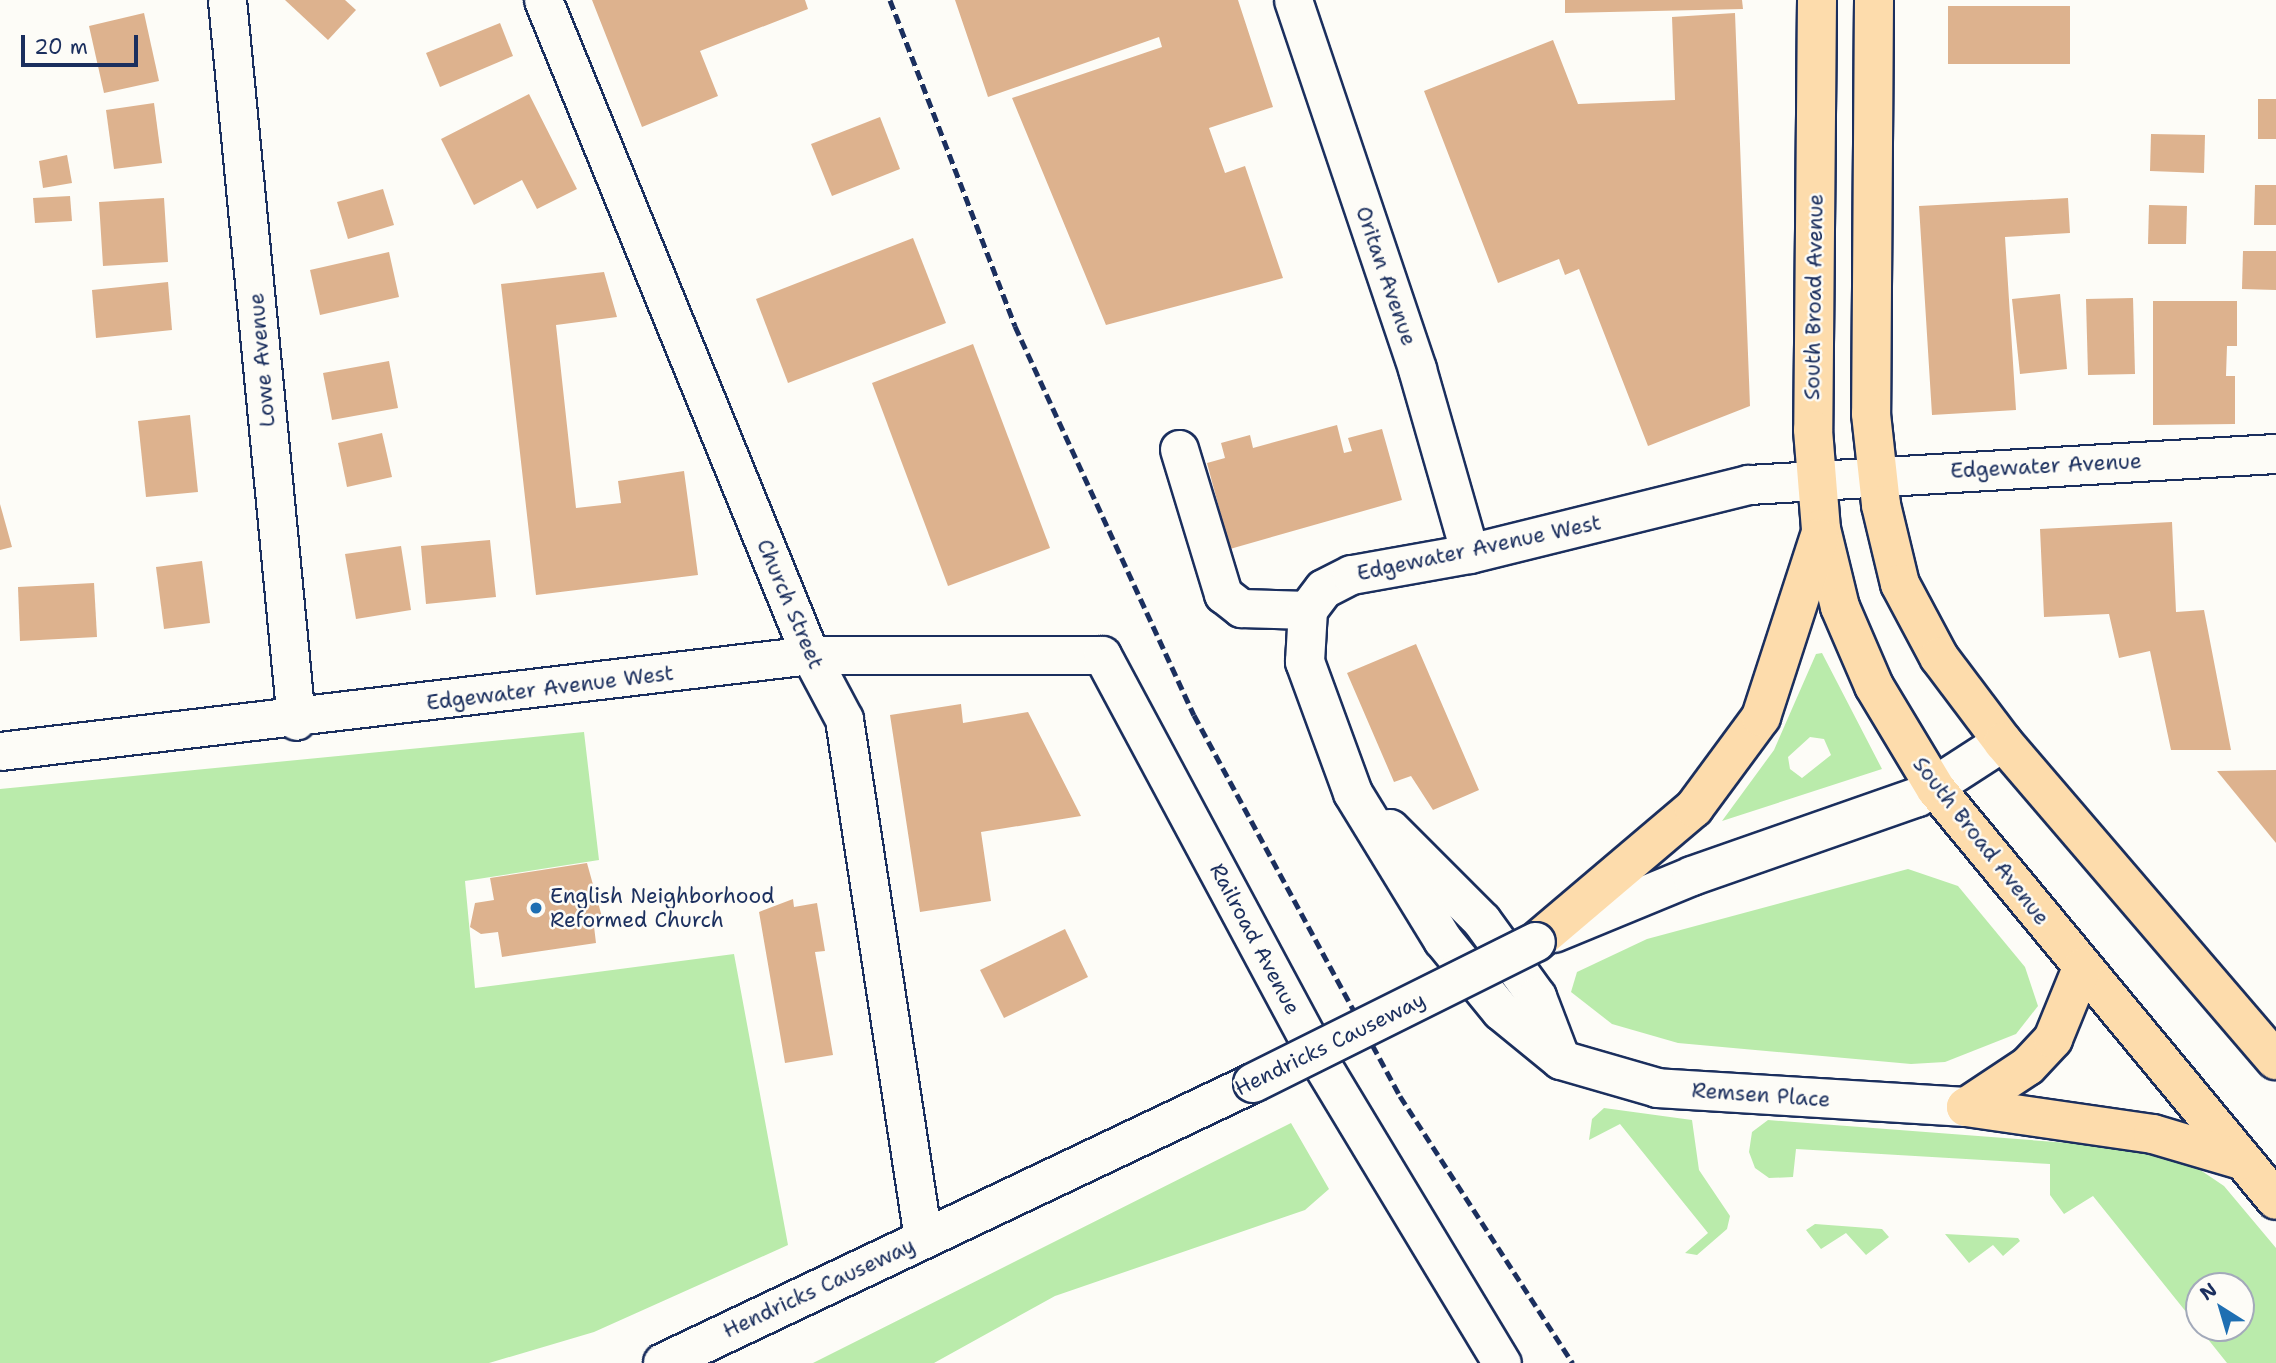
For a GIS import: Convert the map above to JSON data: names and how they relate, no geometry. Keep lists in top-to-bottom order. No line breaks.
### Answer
{"streets":{"main road":["South Broad Avenue"],"street":["Oritan Avenue","Lowe Avenue","Edgewater Avenue","Edgewater Avenue West","Church Street","Railroad Avenue","Hendricks Causeway","Remsen Place"]},"crossings":[["Oritan Avenue","Edgewater Avenue West"],["South Broad Avenue","Edgewater Avenue"],["South Broad Avenue","Edgewater Avenue West"],["South Broad Avenue","Hendricks Causeway"],["Lowe Avenue","Edgewater Avenue West"],["Edgewater Avenue","Edgewater Avenue West"],["Edgewater Avenue West","Church Street"],["Edgewater Avenue West","Railroad Avenue"],["Edgewater Avenue West","Remsen Place"],["Church Street","Hendricks Causeway"]],"places":["English Neighborhood Reformed Church"],"scale_bar":"20 m","north":"top left"}
